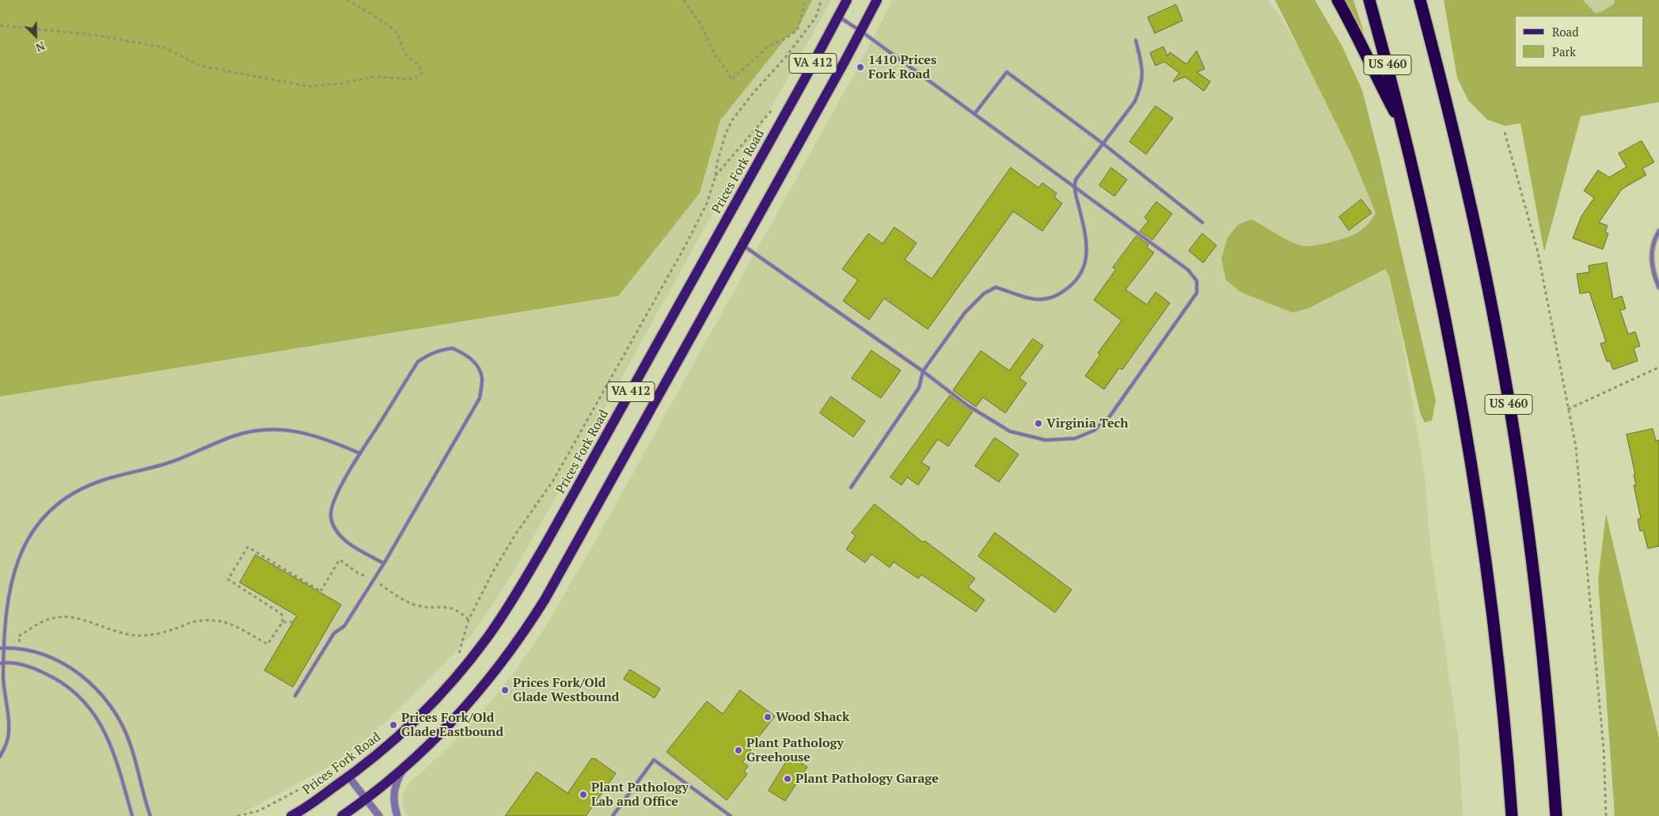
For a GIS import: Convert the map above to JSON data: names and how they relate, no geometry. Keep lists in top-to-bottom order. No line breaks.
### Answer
{"streets":{"highway":["US 460"],"main road":["VA 412","Prices Fork Road"]},"places":["1410 Prices Fork Road","Virginia Tech","Prices Fork/Old Glade Westbound","Wood Shack","Prices Fork/Old Glade Eastbound","Plant Pathology Greehouse","Plant Pathology Garage","Plant Pathology Lab and Office"],"legend":["Road","Park"],"north":"bottom right"}
